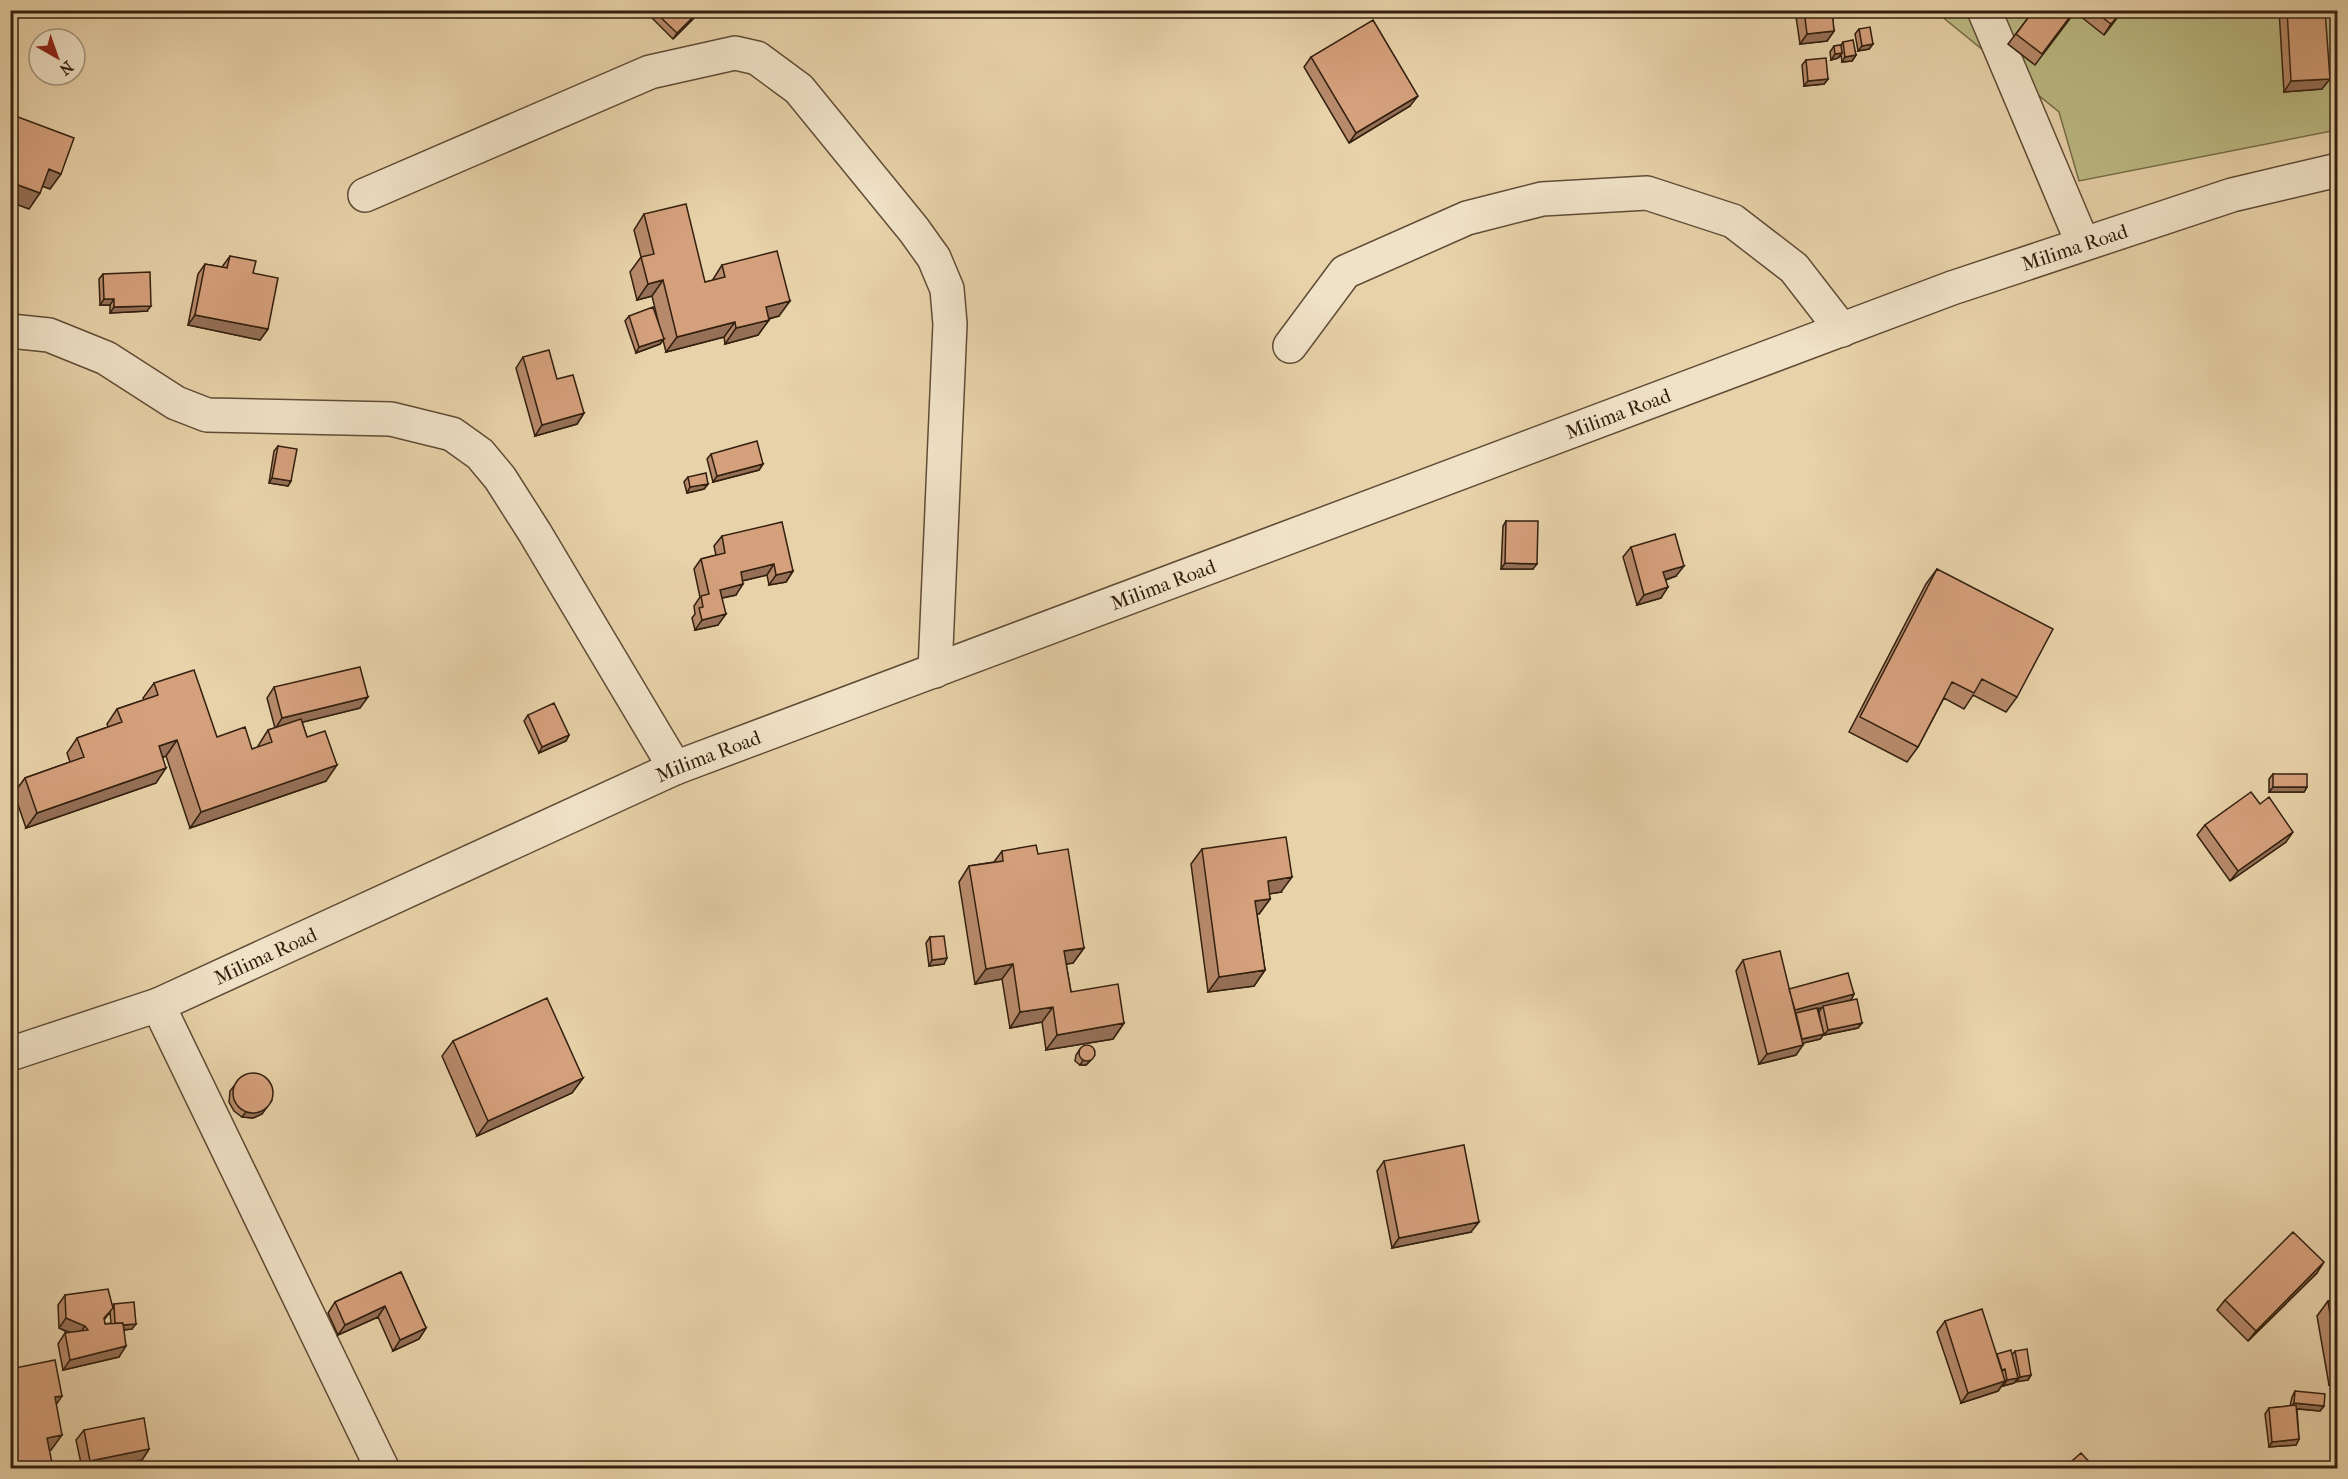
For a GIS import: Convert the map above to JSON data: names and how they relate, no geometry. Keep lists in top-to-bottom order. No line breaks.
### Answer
{"streets":{"street":["Milima Road"]},"north":"bottom right"}
